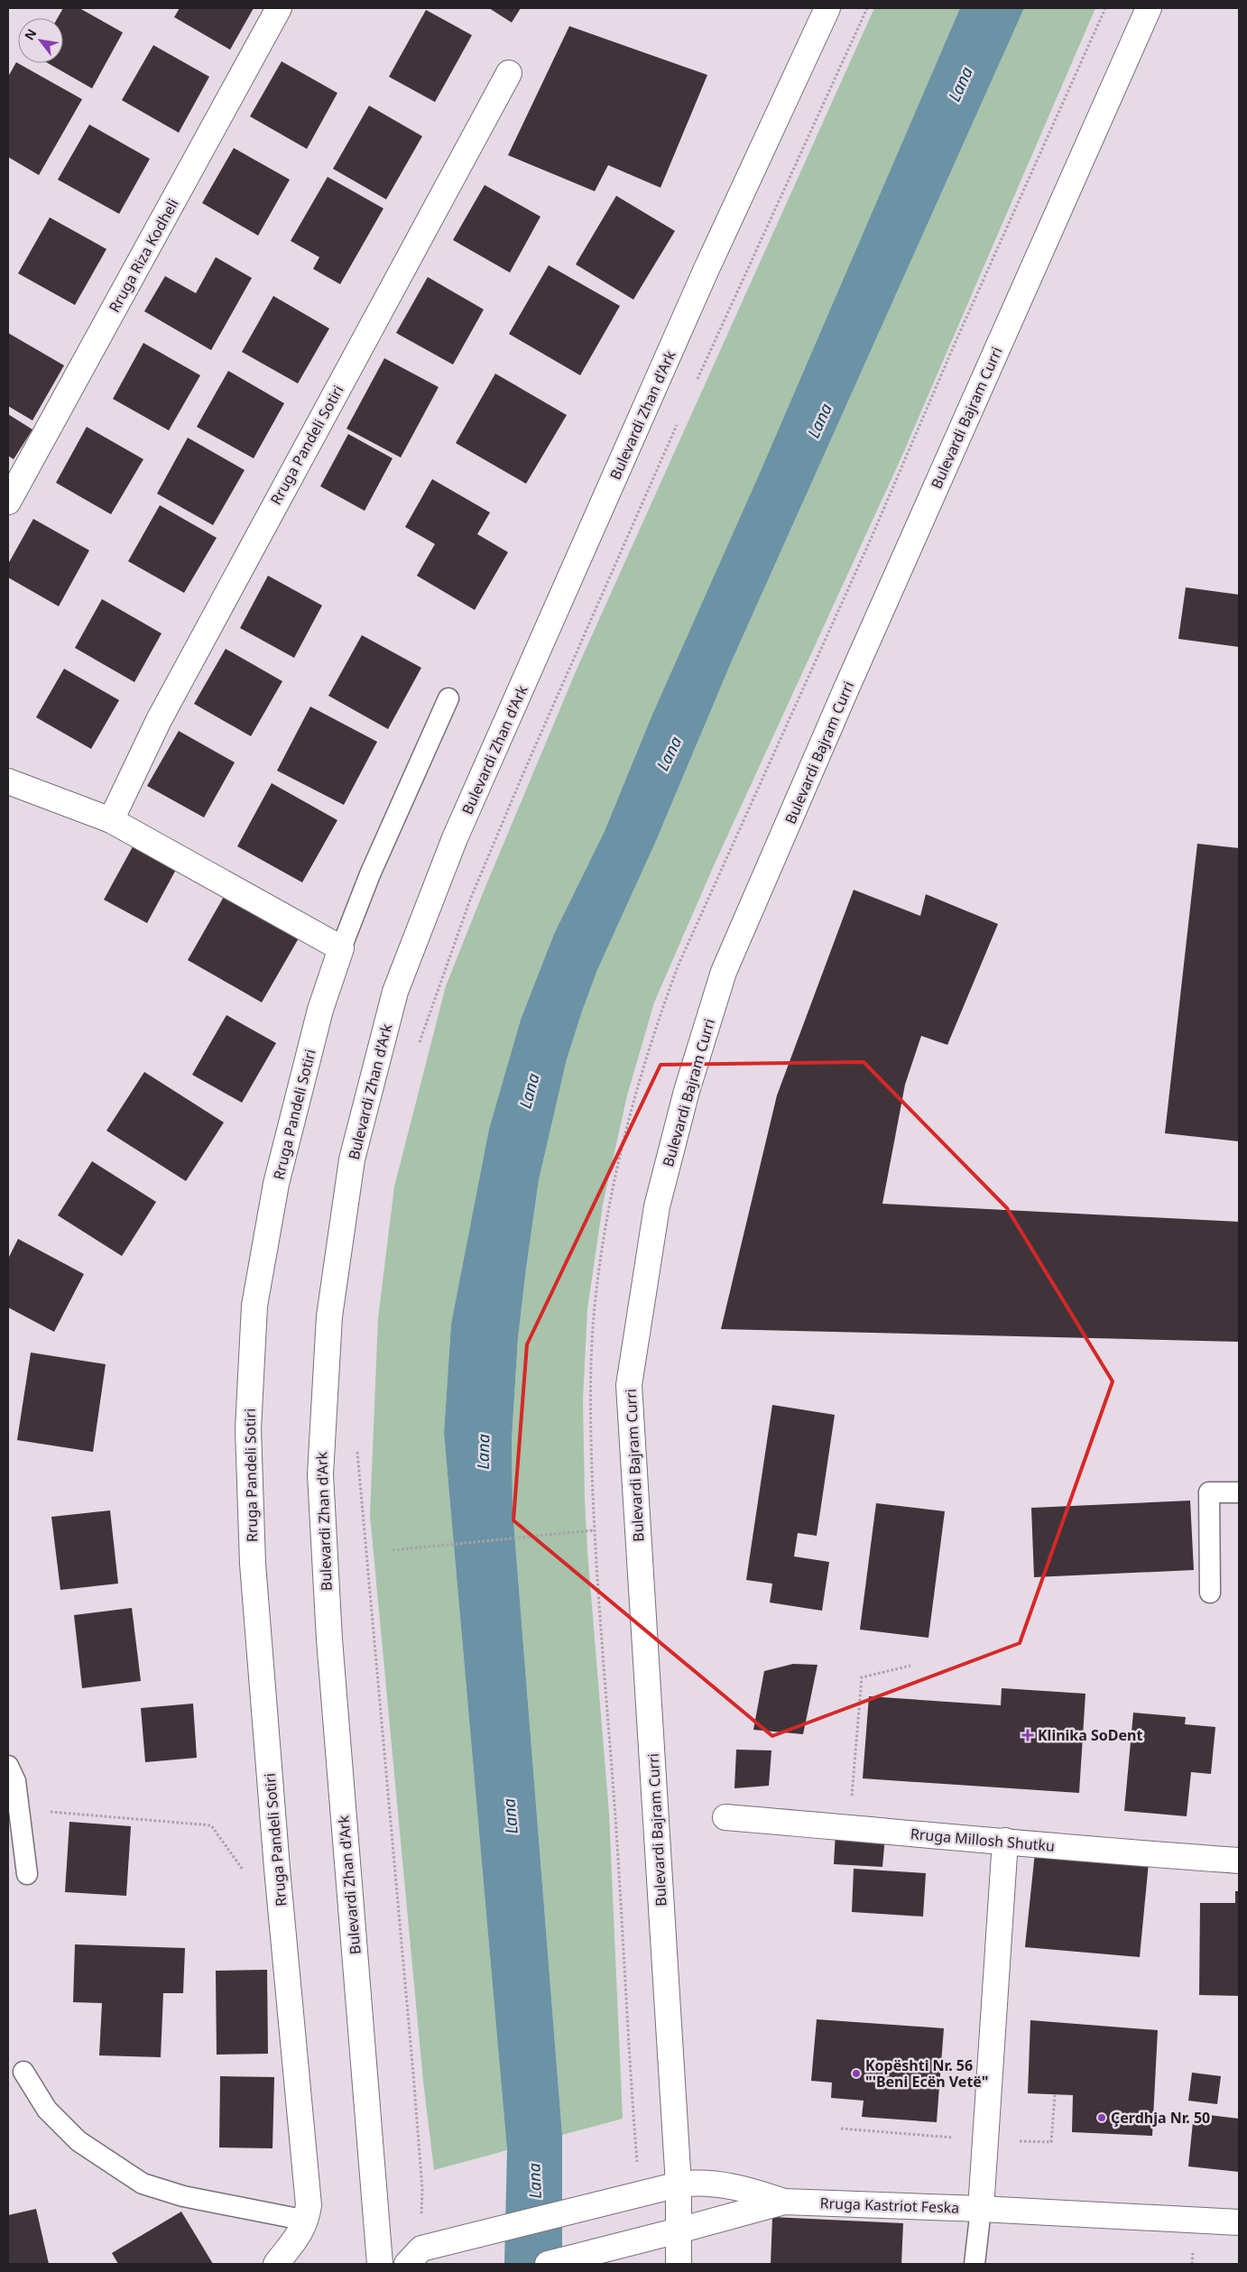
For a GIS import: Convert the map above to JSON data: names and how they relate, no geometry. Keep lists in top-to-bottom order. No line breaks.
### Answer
{"streets":{"main road":["Rruga Riza Kodheli","Bulevardi Zhan d'Ark","Bulevardi Bajram Curri","Rruga Pandeli Sotiri","Rruga Millosh Shutku","Rruga Kastriot Feska"]},"crossings":[["Bulevardi Bajram Curri","Rruga Kastriot Feska"]],"water":["Lana"],"places":{"health":["Klinika SoDent"],"other":["Kopështi Nr. 56 \"'Beni Ecën Vetë\"","Çerdhja Nr. 50"]},"north":"top left"}
